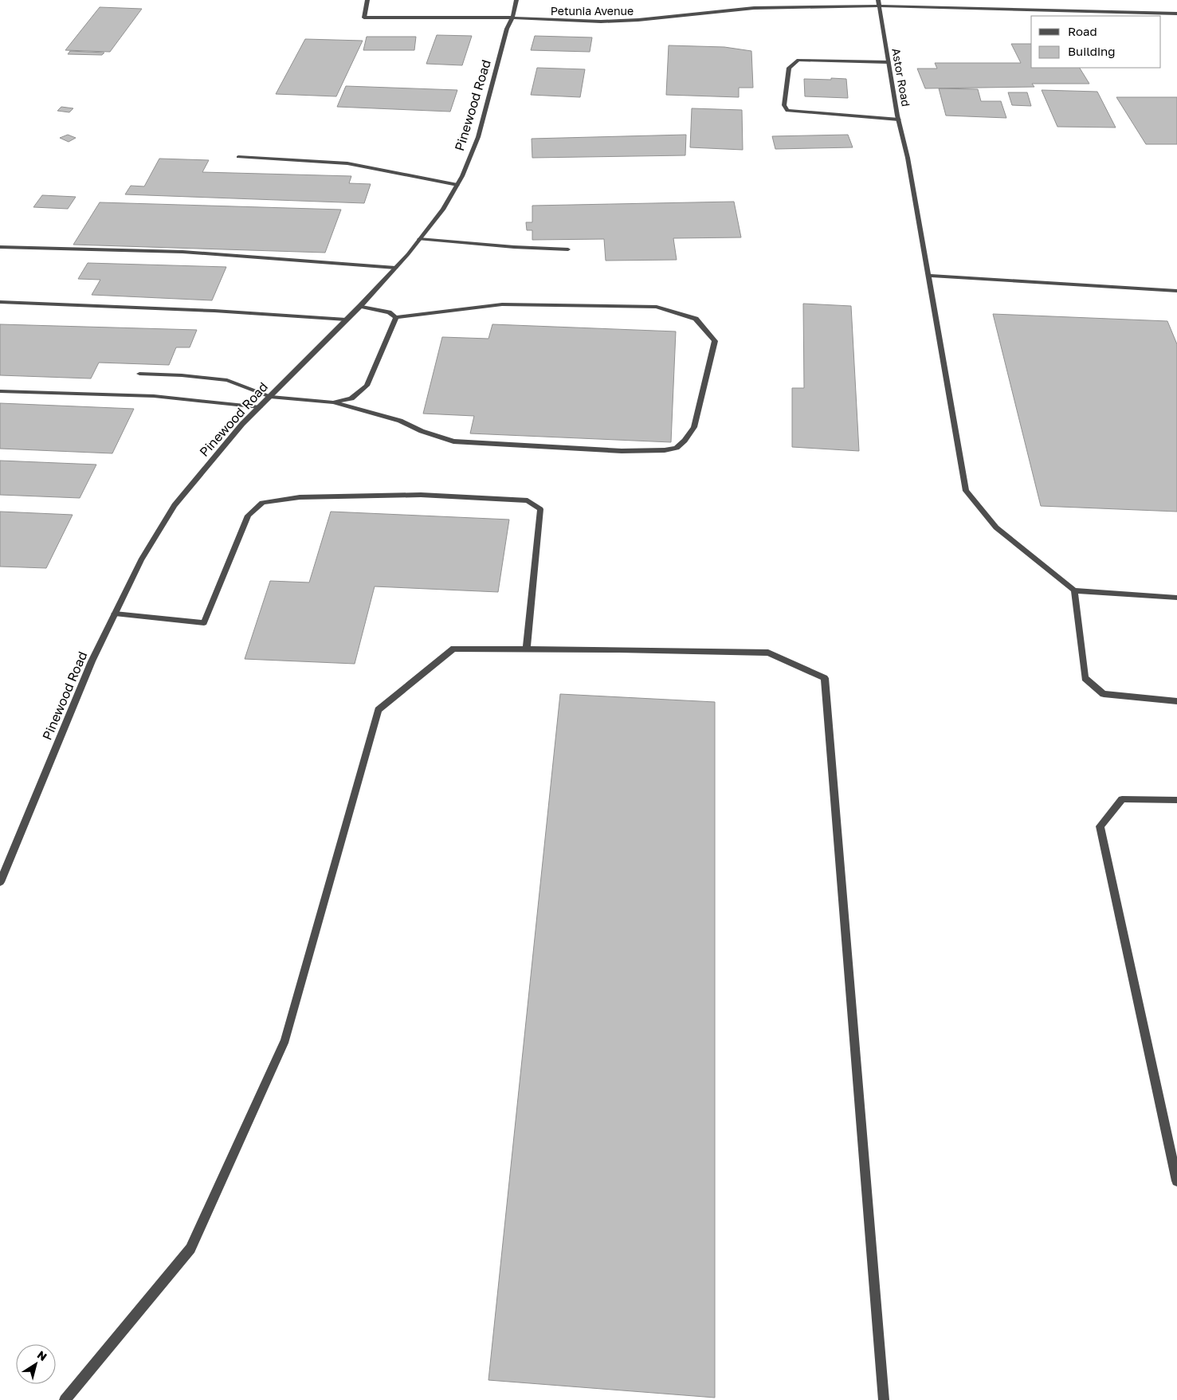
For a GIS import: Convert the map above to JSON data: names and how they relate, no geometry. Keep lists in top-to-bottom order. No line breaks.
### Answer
{"streets":{"street":["Petunia Avenue","Astor Road","Pinewood Road"]},"crossings":[["Petunia Avenue","Astor Road"],["Petunia Avenue","Pinewood Road"]],"legend":["Road","Building"],"north":"top right"}
